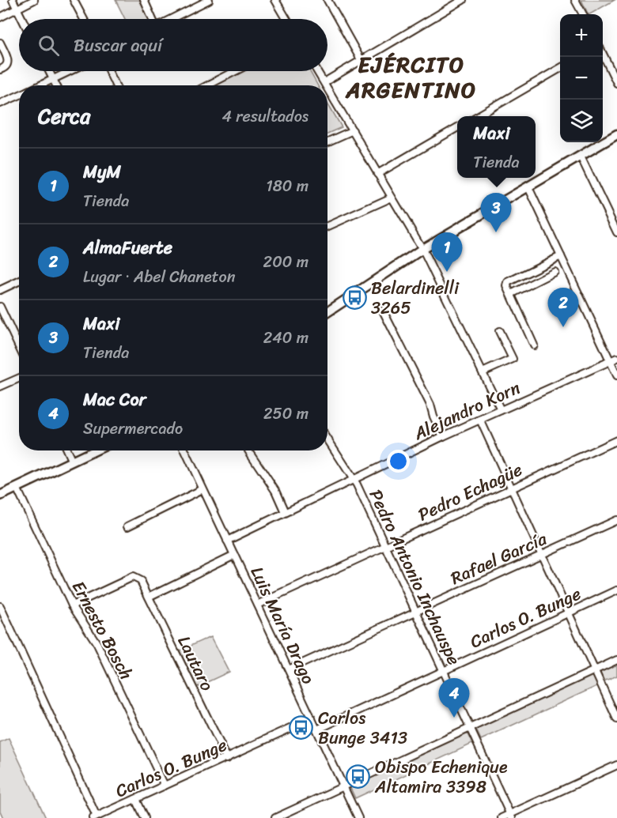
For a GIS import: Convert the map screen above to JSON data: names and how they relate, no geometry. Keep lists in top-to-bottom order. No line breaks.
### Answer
{"streets":{"street":["Alejandro Korn","Pedro Echagüe","Rafael García","Pedro Antonio Inchauspe","Carlos O. Bunge","Luis María Drago","Ernesto Bosch","Lautaro"]},"crossings":[["Alejandro Korn","Pedro Antonio Inchauspe"],["Alejandro Korn","Luis María Drago"],["Pedro Echagüe","Pedro Antonio Inchauspe"],["Pedro Echagüe","Luis María Drago"],["Rafael García","Pedro Antonio Inchauspe"],["Rafael García","Luis María Drago"],["Pedro Antonio Inchauspe","Carlos O. Bunge"],["Carlos O. Bunge","Luis María Drago"],["Carlos O. Bunge","Ernesto Bosch"],["Carlos O. Bunge","Lautaro"],["Ernesto Bosch","Lautaro"]],"districts":["EJÉRCITO ARGENTINO"],"places":{"bus stop":["Belardinelli 3265","Carlos Bunge 3413","Obispo Echenique Altamira 3398"]},"page":{"map_buttons":["+","−"],"search":"Buscar aquí","heading":["Cerca","4 resultados"],"popup":["Maxi","Tienda"],"list":[{"mark":"1","name":"MyM","note":"Tienda","value":"180 m"},{"mark":"2","name":"AlmaFuerte","note":"Lugar · Abel Chaneton","value":"200 m"},{"mark":"3","name":"Maxi","note":"Tienda","value":"240 m"},{"mark":"4","name":"Mac Cor","note":"Supermercado","value":"250 m"}],"pins":["3","1","2","4"]}}
